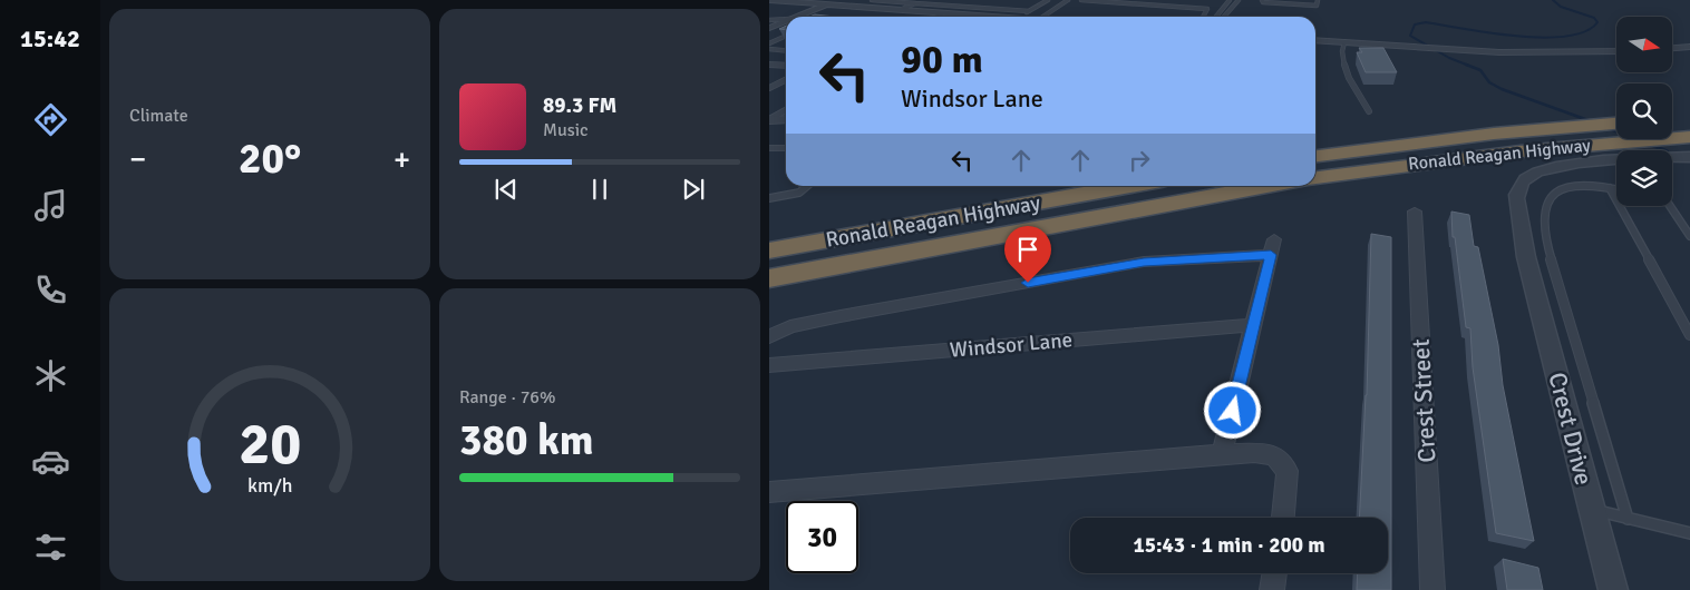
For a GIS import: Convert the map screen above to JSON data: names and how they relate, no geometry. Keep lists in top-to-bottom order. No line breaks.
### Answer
{"streets":{"highway":["Ronald Reagan Highway"],"street":["Windsor Lane","Crest Street","Crest Drive"]},"north":"right","page":{"tabs":"15:42","tile":["Climate",["Range · 76%","380 km"]],"turn":["90 m","Windsor Lane"],"song":["89.3 FM","Music"],"heat":["−","20°","+"],"limit":"30","trip":"15:43 · 1 min · 200 m","gauge":["20","km/h"]}}
